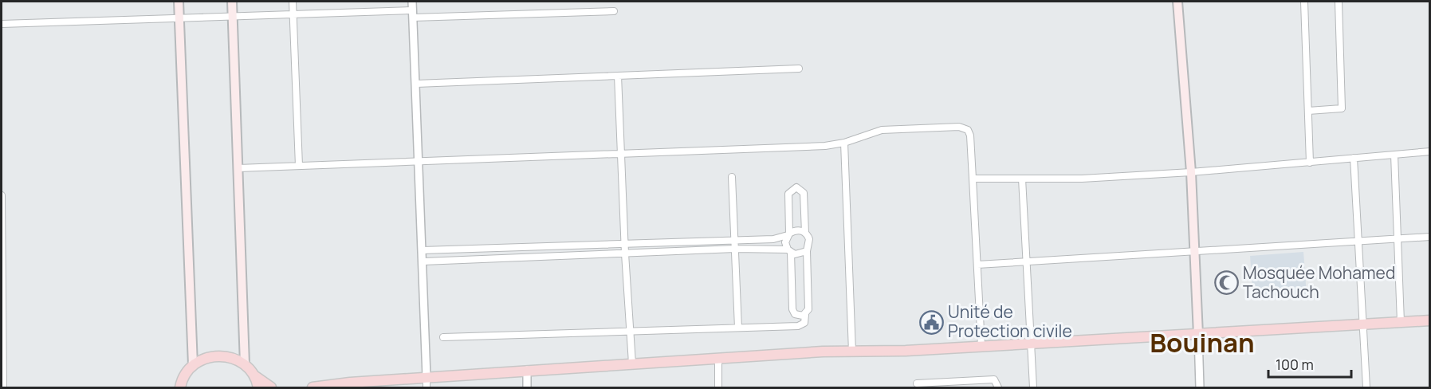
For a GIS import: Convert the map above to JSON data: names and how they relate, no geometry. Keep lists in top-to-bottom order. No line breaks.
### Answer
{"districts":["Bouinan"],"places":{"mosque":["Mosquée Mohamed Tachouch"],"public building":["Unité de Protection civile"]},"scale_bar":"100 m"}
